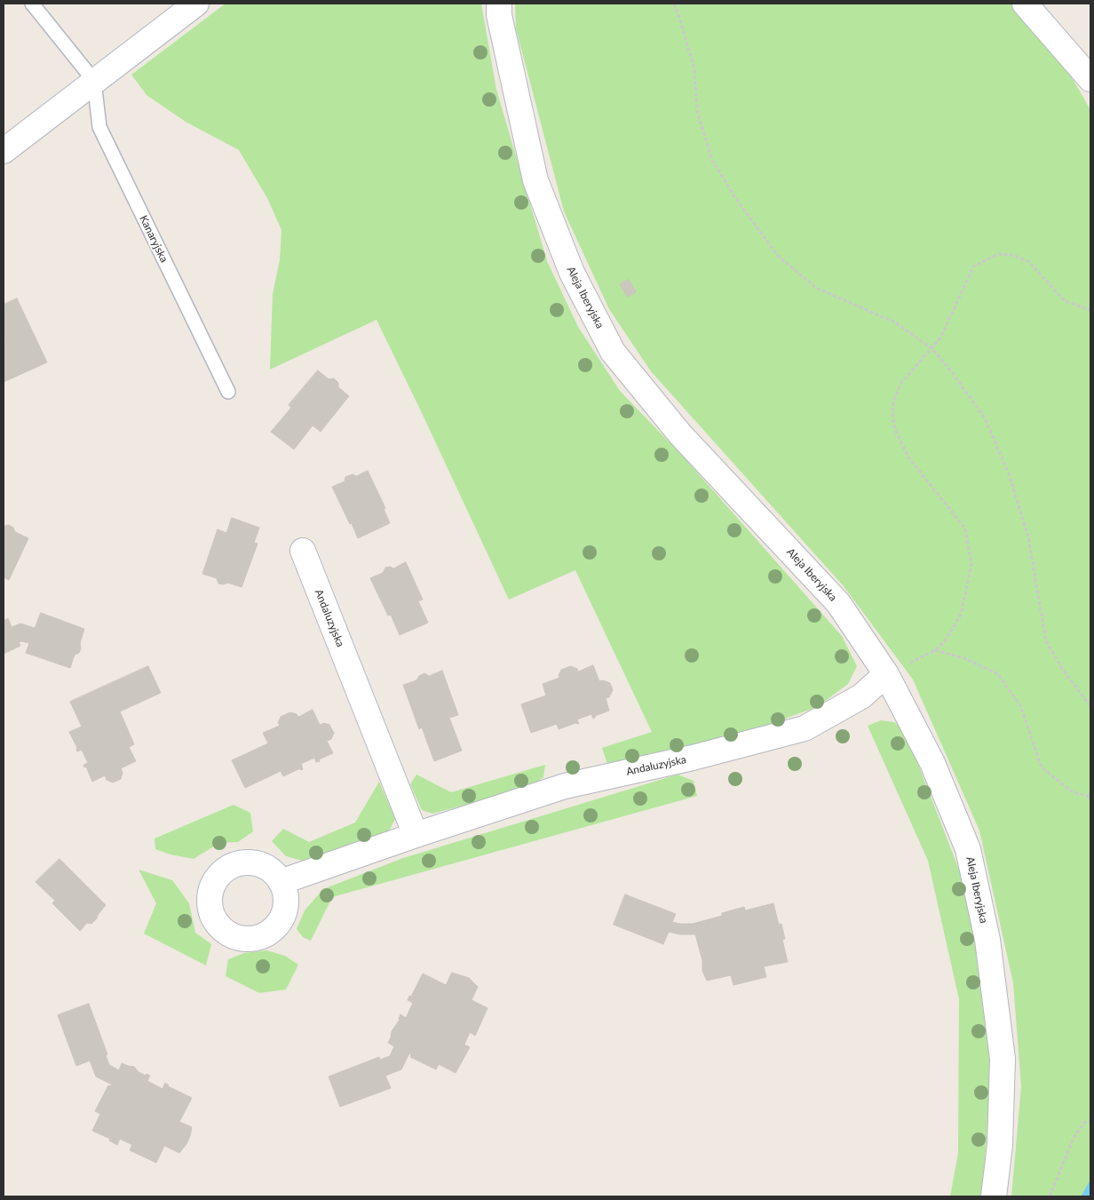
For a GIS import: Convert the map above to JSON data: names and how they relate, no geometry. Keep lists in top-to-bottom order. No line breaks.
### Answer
{"streets":{"street":["Aleja Iberyjska","Andaluzyjska"],"lane":["Kanaryjska"]},"crossings":[["Aleja Iberyjska","Andaluzyjska"]]}
